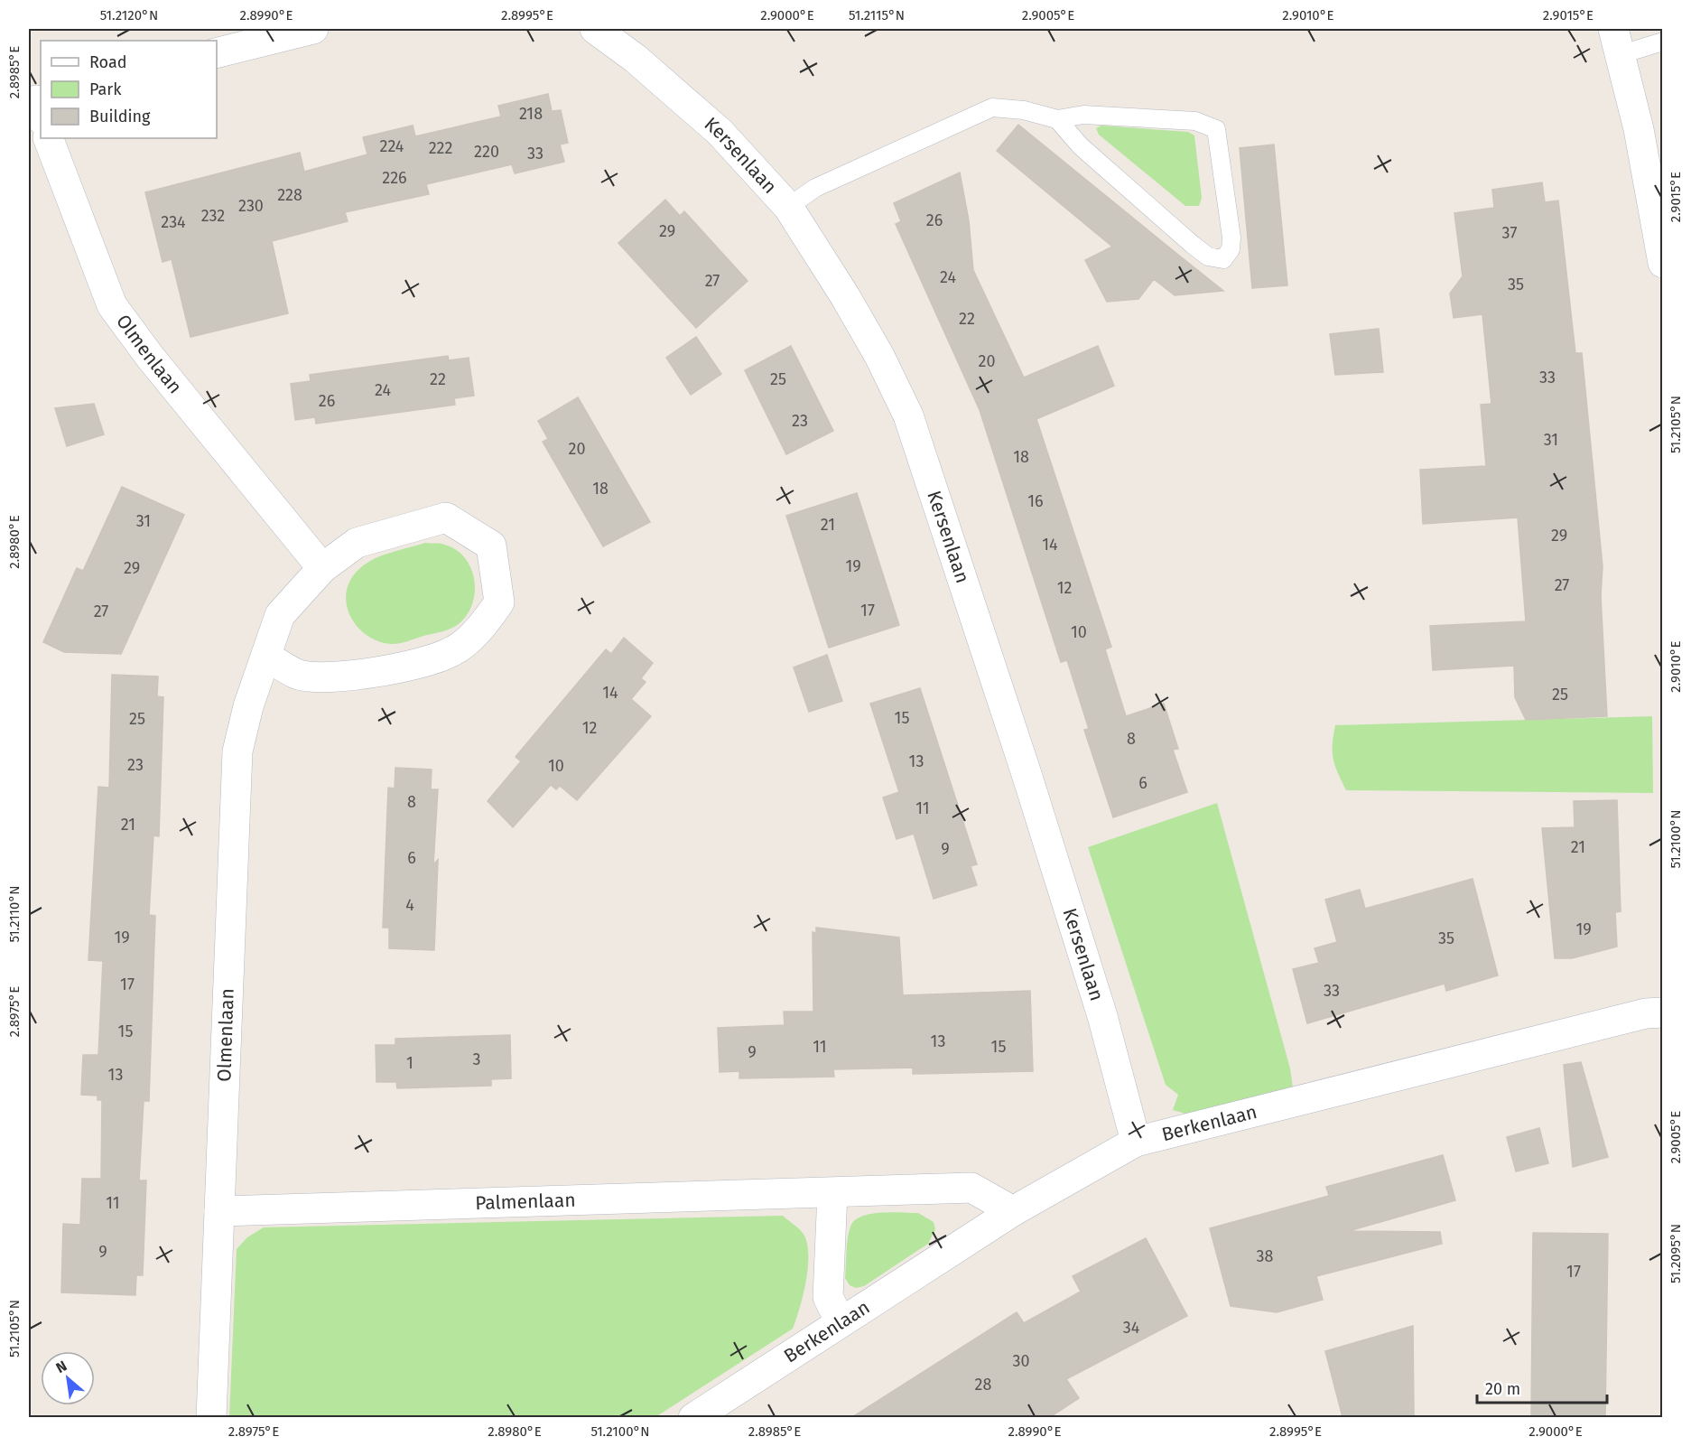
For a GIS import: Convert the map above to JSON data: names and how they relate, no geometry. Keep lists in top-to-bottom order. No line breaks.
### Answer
{"streets":{"street":["Kersenlaan","Olmenlaan","Berkenlaan","Palmenlaan"]},"crossings":[["Kersenlaan","Berkenlaan"],["Olmenlaan","Palmenlaan"],["Berkenlaan","Palmenlaan"]],"house_numbers":["218","224","222","220","33","226","228","230","232","26","234","29","37","24","27","35","22","20","33","22","25","24","26","23","31","20","18","18","16","31","21","29","14","19","29","27","12","17","27","10","14","25","15","25","12","8","13","23","10","6","8","11","21","21","9","6","4","19","19","35","17","33","15","13","11","15","9","3","1","13","11","9","38","17","34","30","28"],"legend":["Road","Park","Building"],"scale_bar":"20 m","north":"top left","coordinates":["51.2120°N","2.8990°E","2.8995°E","2.9000°E","51.2115°N","2.9005°E","2.9010°E","2.9015°E","2.8985°E","51.2105°N","2.8980°E","51.2100°N","51.2110°N","2.8975°E","51.2095°N"]}
